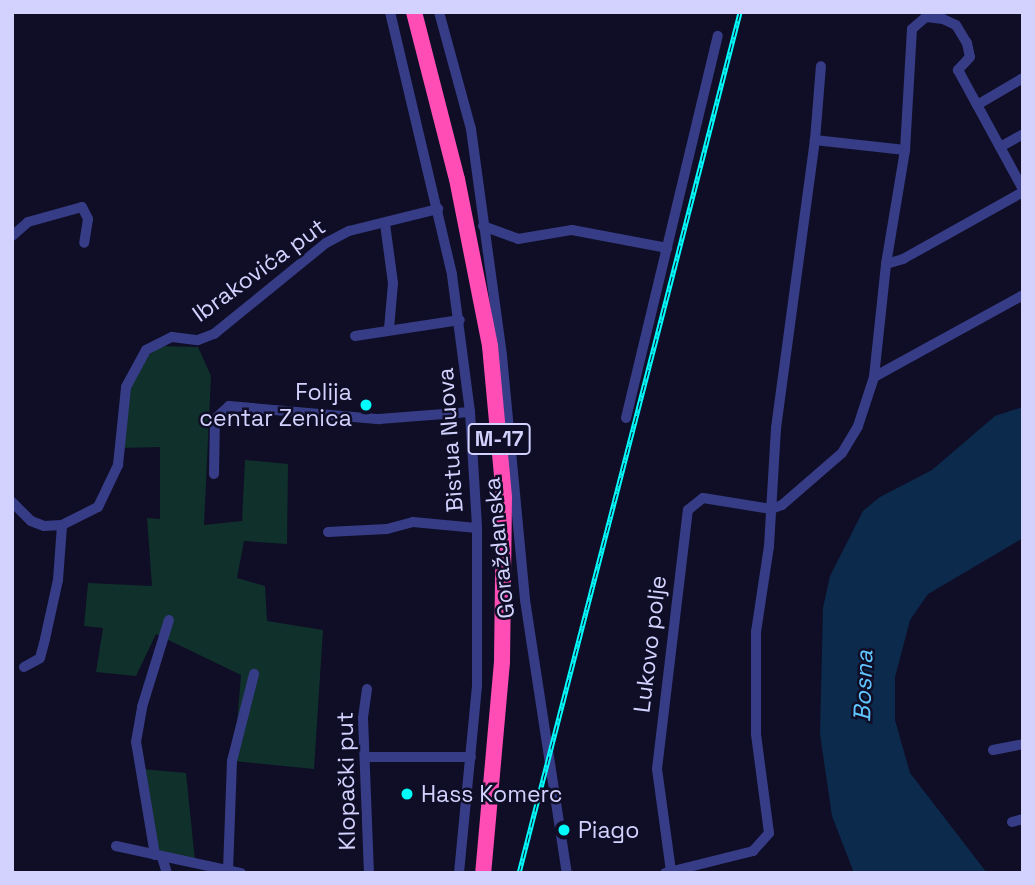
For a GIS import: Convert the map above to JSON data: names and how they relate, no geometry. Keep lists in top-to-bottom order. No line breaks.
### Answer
{"streets":{"highway":["M-17"],"street":["Ibrakovića put","Bistua Nuova","Goraždanska","Lukovo polje","Klopački put"]},"crossings":[["Ibrakovića put","Bistua Nuova"]],"water":["Bosna"],"places":["Folija centar Zenica","Hass Komerc","Piago"]}
